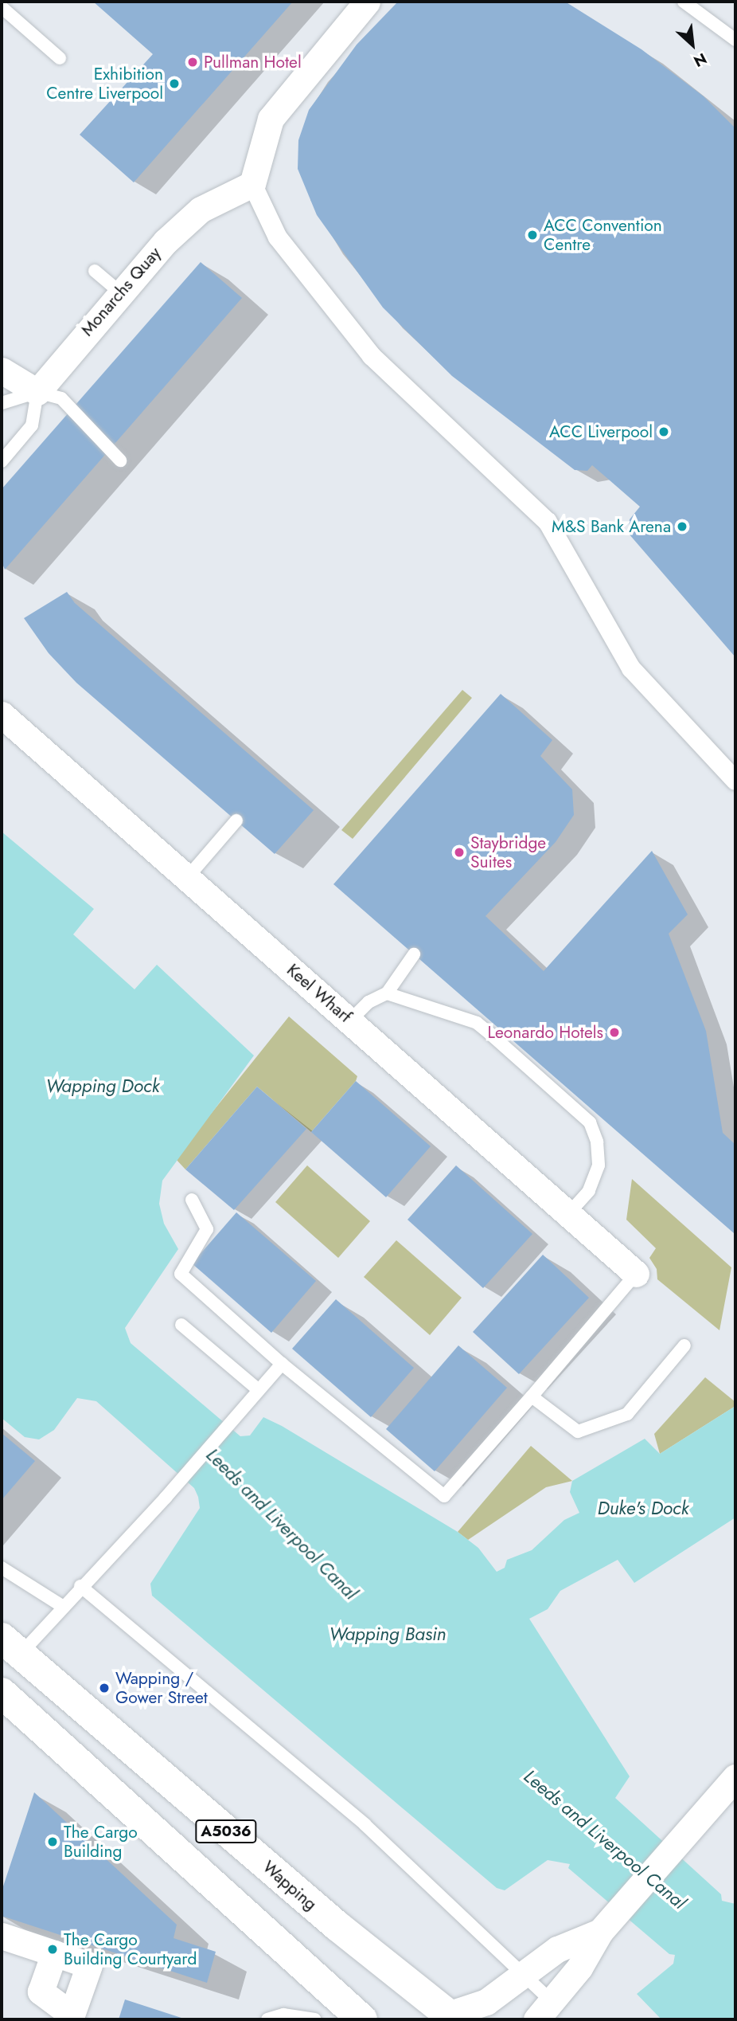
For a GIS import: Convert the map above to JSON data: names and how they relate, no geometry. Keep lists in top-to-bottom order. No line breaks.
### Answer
{"streets":{"highway":["A5036","Wapping"],"street":["Monarchs Quay","Keel Wharf"]},"water":["Wapping Dock","Duke's Dock","Leeds and Liverpool Canal","Wapping Basin"],"places":["Pullman Hotel","Exhibition Centre Liverpool","ACC Convention Centre","ACC Liverpool","M&S Bank Arena","Staybridge Suites","Leonardo Hotels","Wapping / Gower Street","The Cargo Building","The Cargo Building Courtyard"],"north":"bottom right"}
